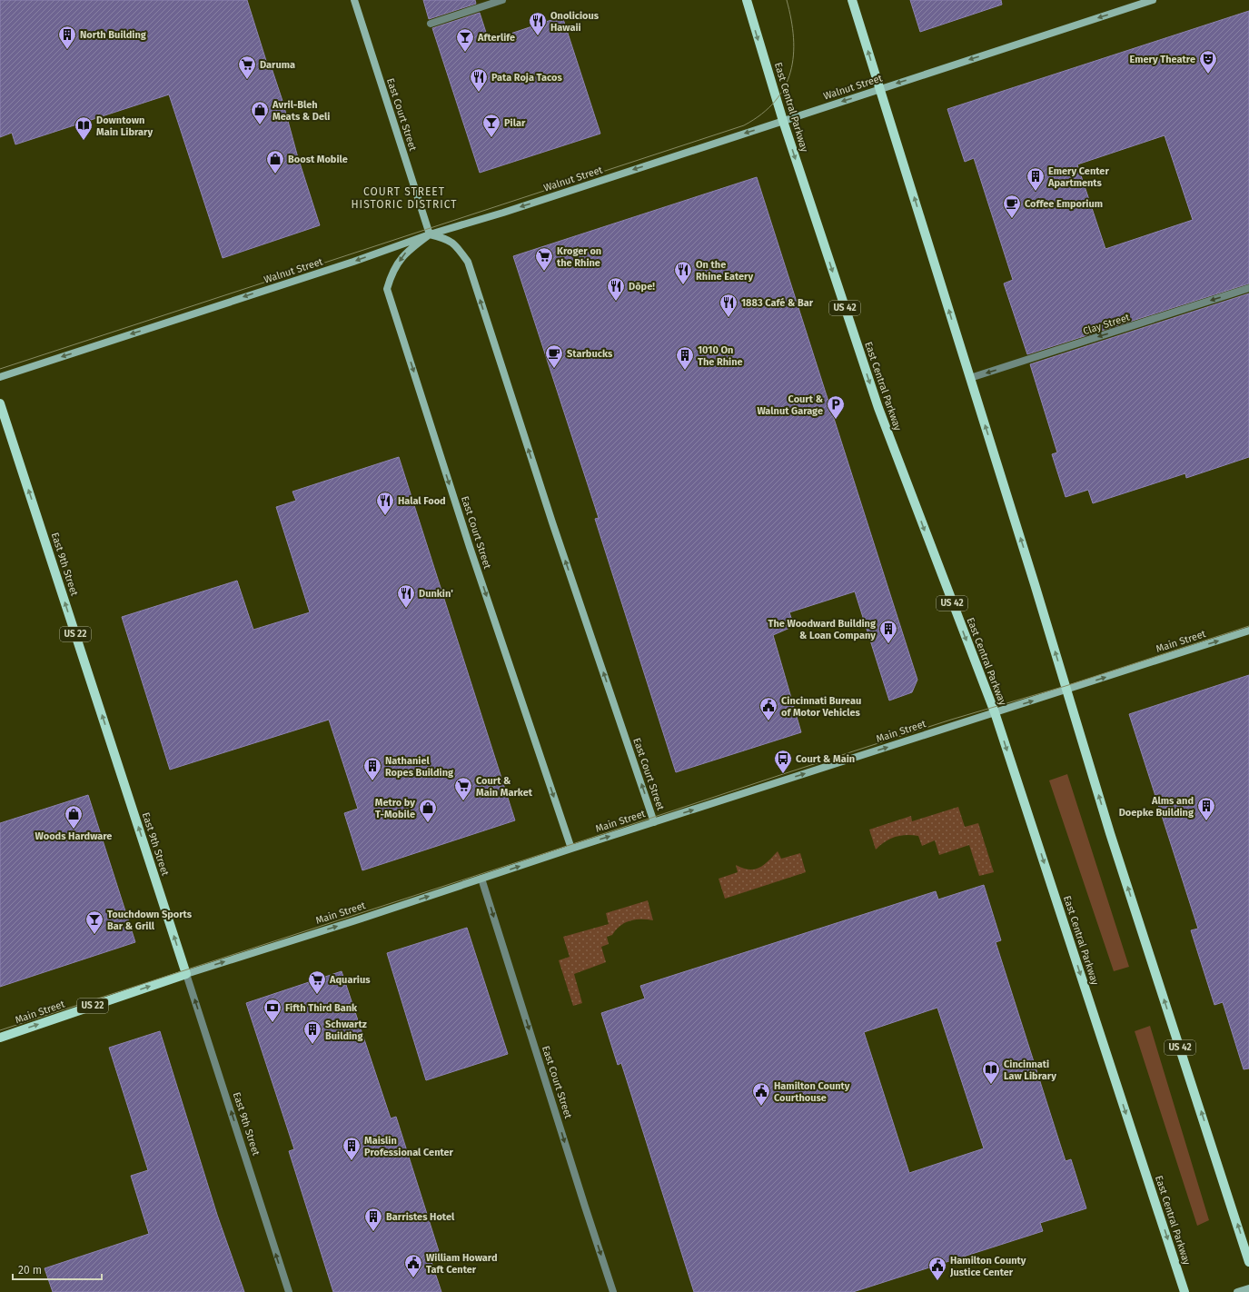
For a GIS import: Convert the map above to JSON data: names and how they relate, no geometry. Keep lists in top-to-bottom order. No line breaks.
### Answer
{"streets":{"main road":["East Central Parkway","US 42","East 9th Street","US 22","Main Street"],"street":["Walnut Street","East Court Street","Clay Street"]},"crossings":[["Walnut Street","East Central Parkway"],["Walnut Street","East Court Street"],["Walnut Street","US 42"],["East Central Parkway","Main Street"],["East Court Street","Main Street"],["US 42","Clay Street"],["US 42","Main Street"],["East 9th Street","Main Street"]],"one_way":["Walnut Street","Clay Street","East 9th Street","Main Street"],"districts":["COURT STREET HISTORIC DISTRICT"],"places":{"restaurant":["Onolicious Hawaii","Pata Roja Tacos","On the Rhine Eatery","Dōpe!","1883 Café & Bar","Halal Food","Dunkin'"],"building":["North Building","Emery Center Apartments","1010 On The Rhine","The Woodward Building & Loan Company","Nathaniel Ropes Building","Alms and Doepke Building","Schwartz Building","Maislin Professional Center","Barristes Hotel"],"bar":["Afterlife","Pilar","Touchdown Sports Bar & Grill"],"theatre":["Emery Theatre"],"supermarket":["Daruma","Kroger on the Rhine","Court & Main Market","Aquarius"],"shop":["Avril-Bleh Meats & Deli","Boost Mobile","Metro by T-Mobile","Woods Hardware"],"library":["Downtown Main Library","Cincinnati Law Library"],"cafe":["Coffee Emporium","Starbucks"],"parking":["Court & Walnut Garage"],"public building":["Cincinnati Bureau of Motor Vehicles","Hamilton County Courthouse","William Howard Taft Center","Hamilton County Justice Center"],"bus stop":["Court & Main"],"bank":["Fifth Third Bank"]},"scale_bar":"20 m"}
